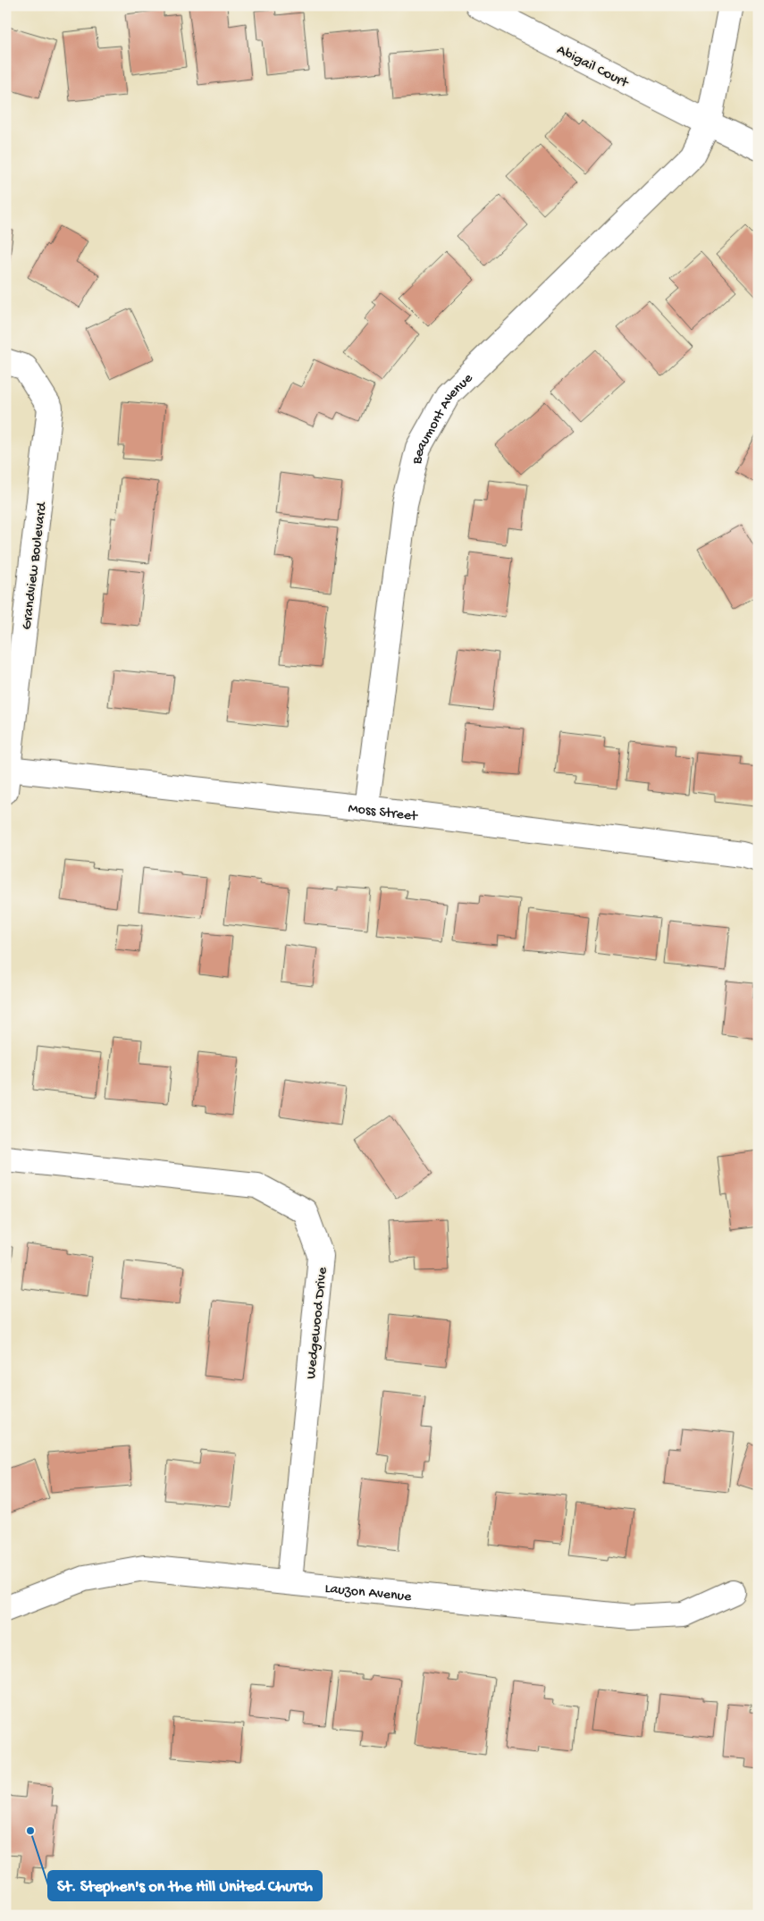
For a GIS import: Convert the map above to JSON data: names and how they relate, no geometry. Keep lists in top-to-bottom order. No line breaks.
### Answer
{"streets":{"street":["Abigail Court","Beaumont Avenue","Grandview Boulevard","Moss Street","Wedgewood Drive","Lauzon Avenue"]},"crossings":[["Abigail Court","Beaumont Avenue"],["Beaumont Avenue","Moss Street"],["Grandview Boulevard","Moss Street"],["Wedgewood Drive","Lauzon Avenue"]],"places":["St. Stephen's on the Hill United Church"]}
